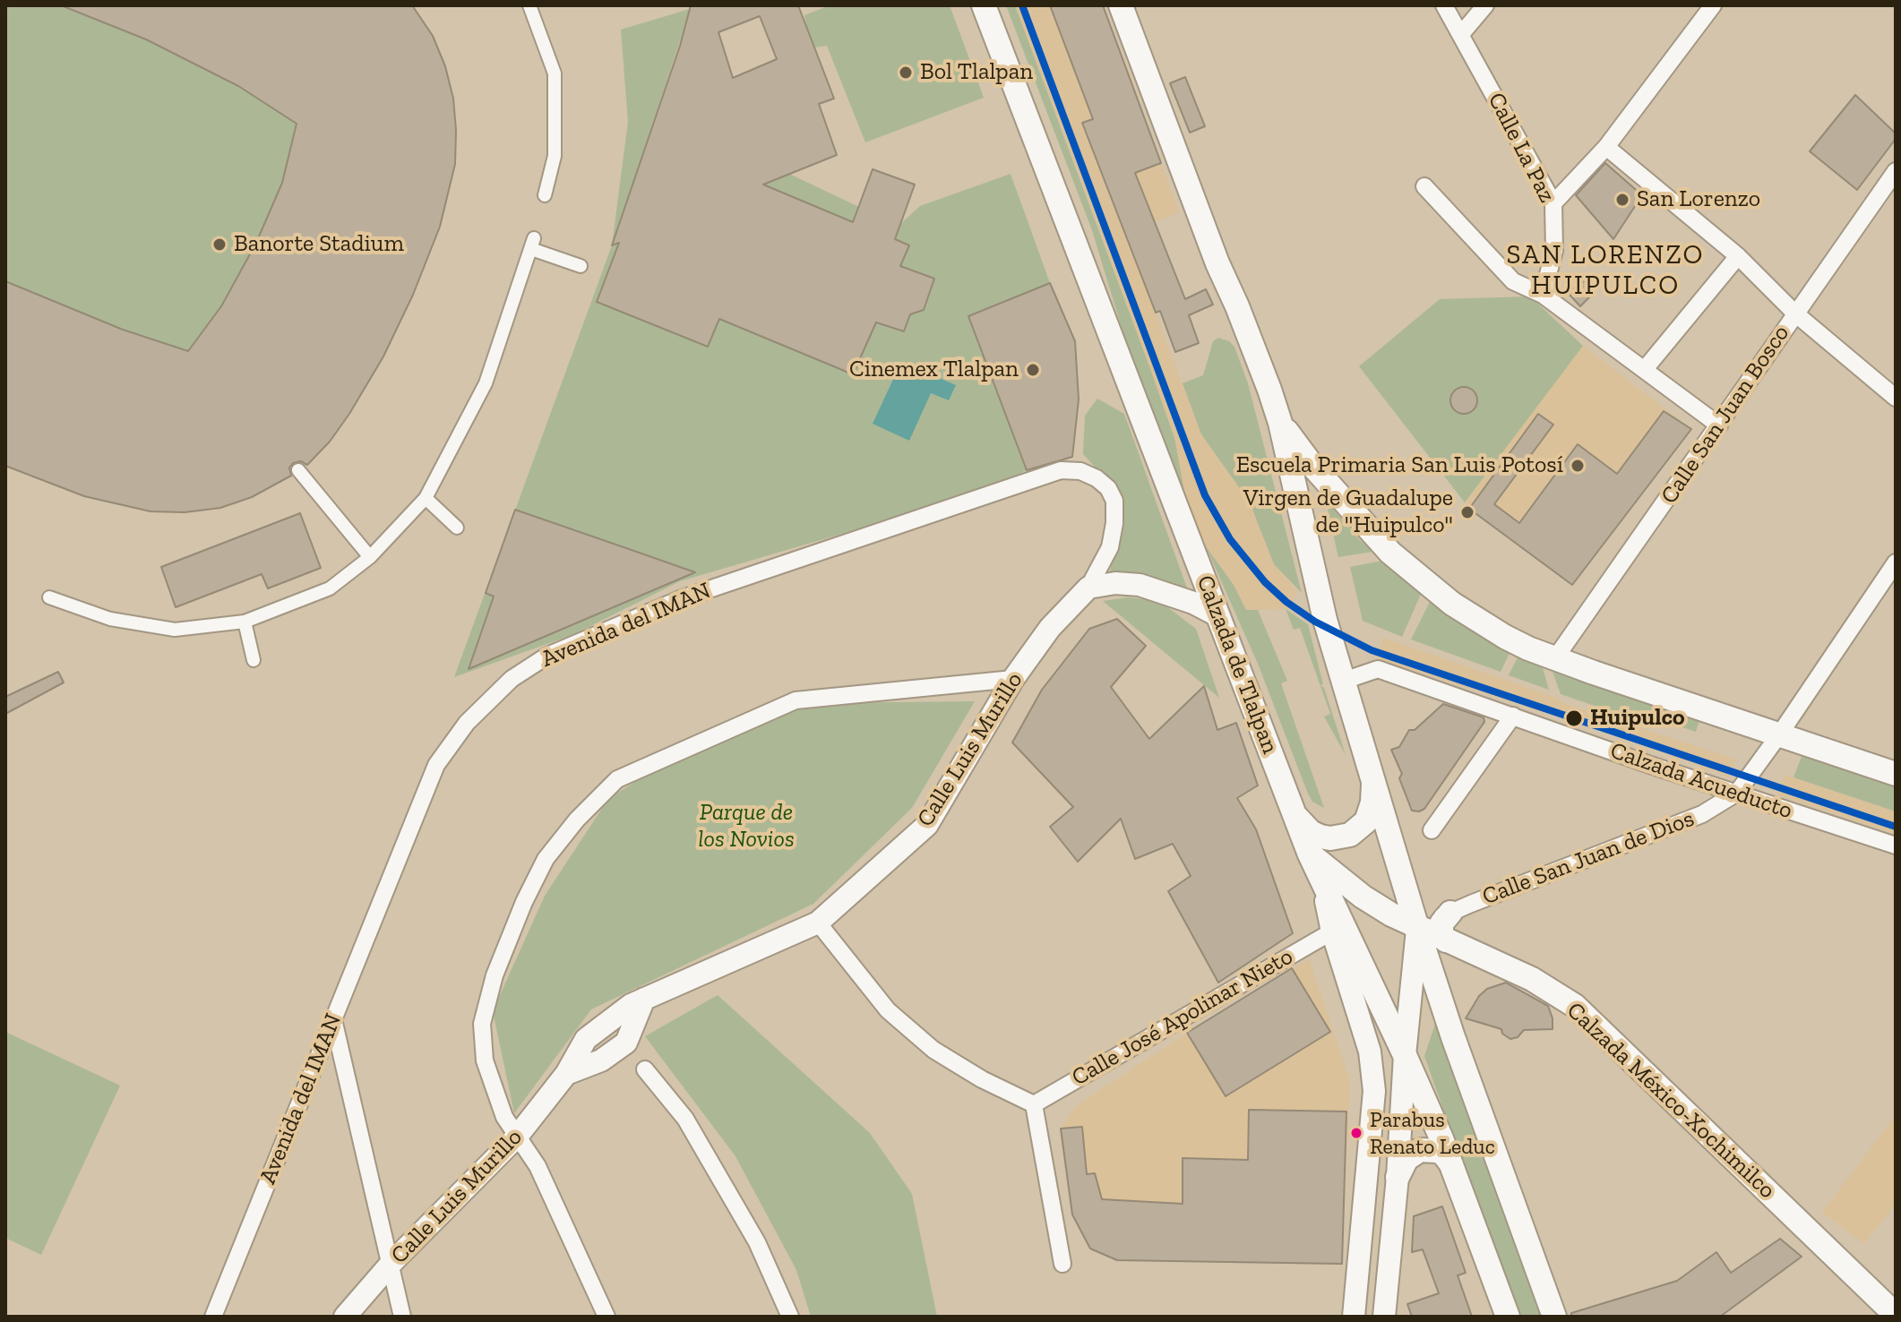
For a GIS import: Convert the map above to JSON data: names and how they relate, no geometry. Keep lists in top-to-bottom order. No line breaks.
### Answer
{"streets":{"main road":["Calzada de Tlalpan","Calzada México-Xochimilco"],"street":["Calle La Paz","Calle San Juan Bosco","Avenida del IMAN","Calle Luis Murillo","Calzada Acueducto","Calle San Juan de Dios","Calle José Apolinar Nieto"]},"crossings":[["Avenida del IMAN","Calle Luis Murillo"],["Calzada de Tlalpan","Calzada México-Xochimilco"],["Calzada Acueducto","Calle San Juan de Dios"],["Calle San Juan de Dios","Calzada México-Xochimilco"]],"districts":["SAN LORENZO HUIPULCO"],"parks":["Parque de los Novios"],"places":["Bol Tlalpan","San Lorenzo","Banorte Stadium","Cinemex Tlalpan","Escuela Primaria San Luis Potosí","Virgen de Guadalupe de \"Huipulco\"","Huipulco","Parabus Renato Leduc"]}
